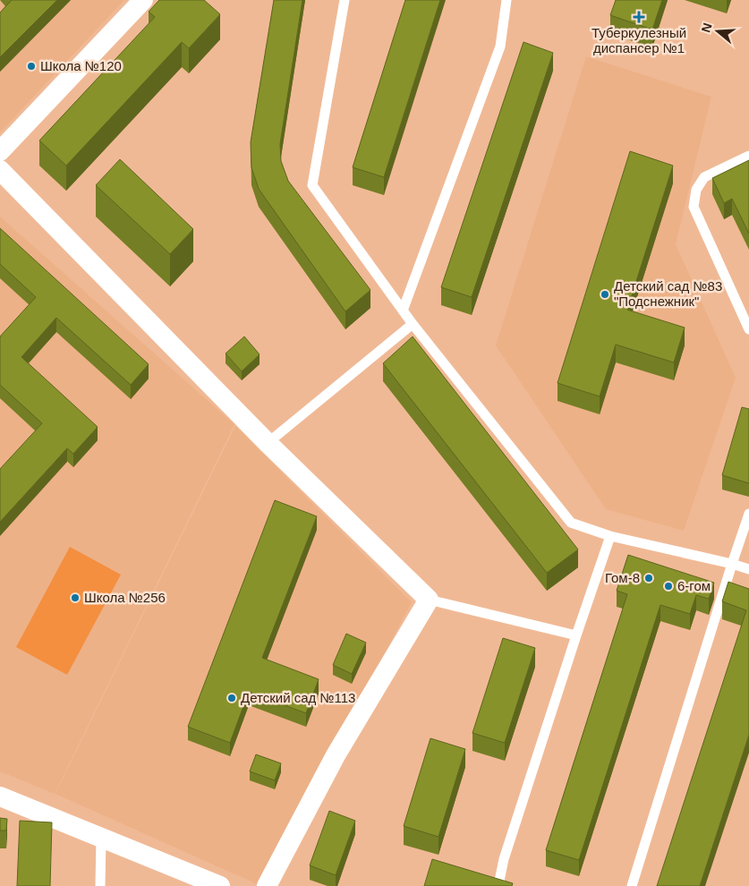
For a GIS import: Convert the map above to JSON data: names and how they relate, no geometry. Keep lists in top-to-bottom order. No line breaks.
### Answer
{"places":{"health":["Туберкулезный диспансер №1"],"other":["Школа №120","Детский сад №83 \"Подснежник\"","Гом-8","6-гом","Школа №256","Детский сад №113"]},"north":"left"}
